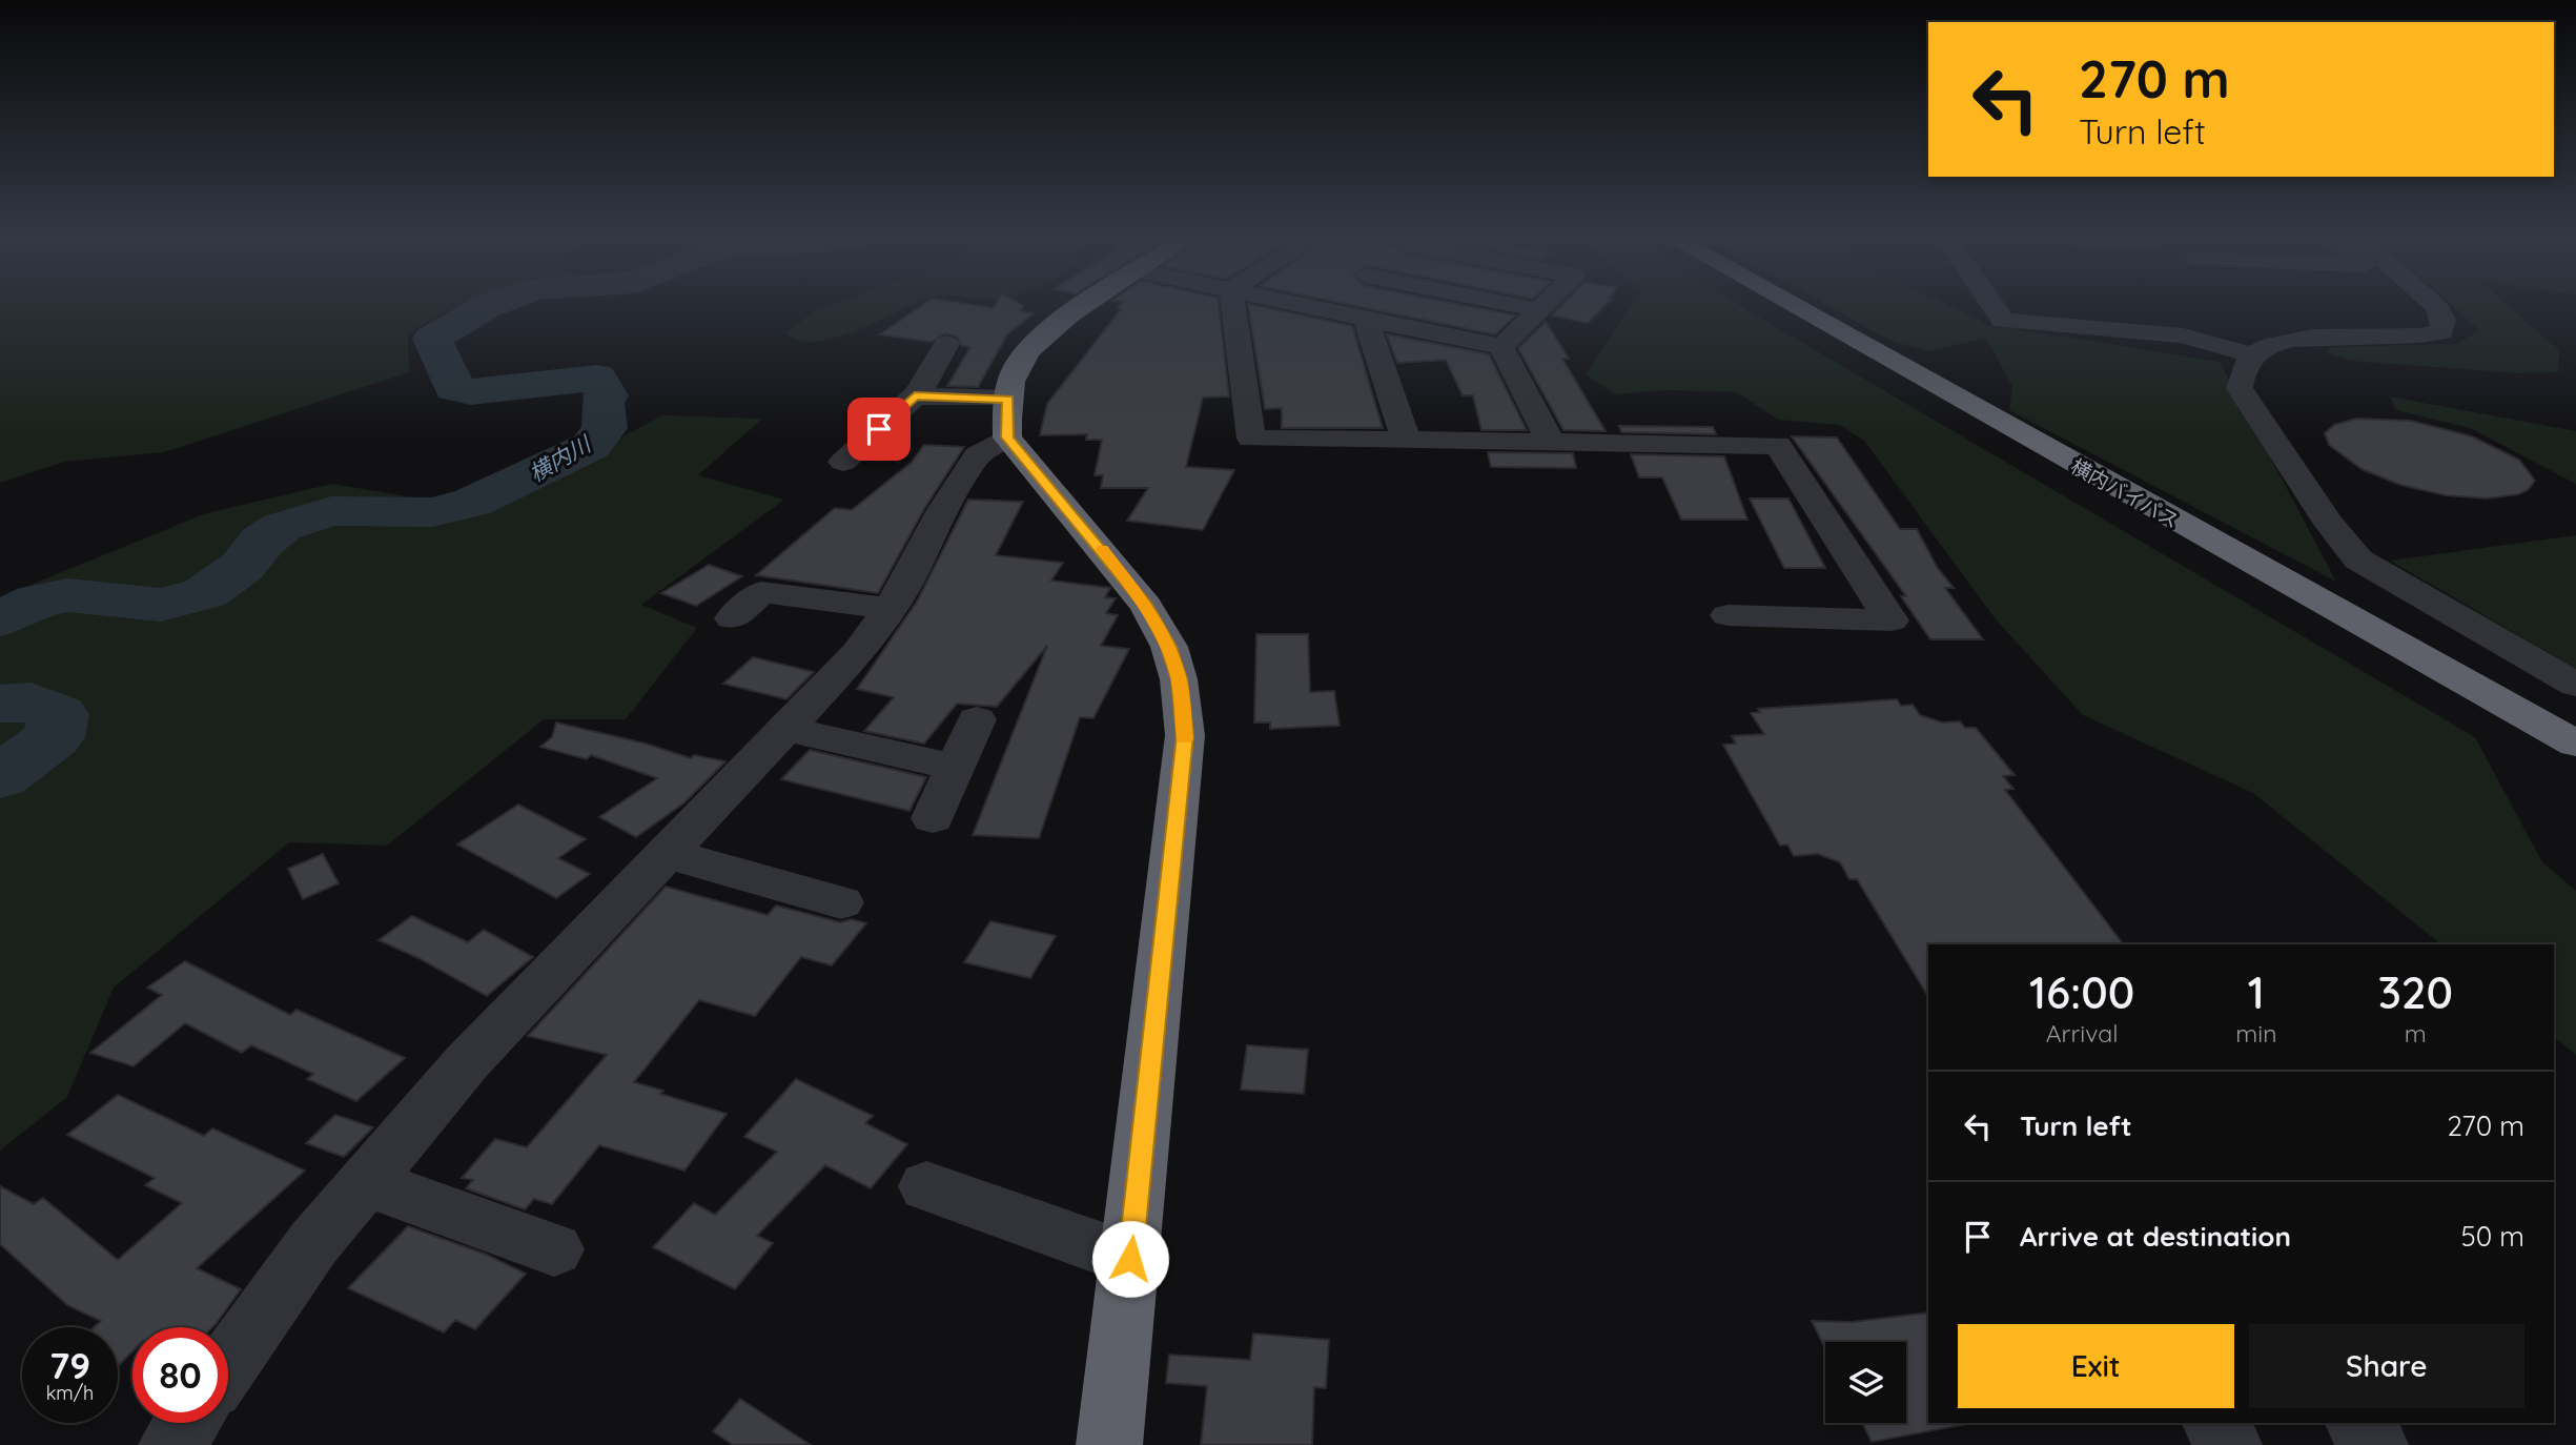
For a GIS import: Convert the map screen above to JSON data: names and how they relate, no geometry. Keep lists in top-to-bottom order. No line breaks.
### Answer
{"streets":{"highway":["横内バイパス"]},"water":["横内川"],"page":{"turn":["270 m","Turn left"],"eta":["16:00","Arrival","1","min","320","m"],"list":[{"name":"Turn left","value":"270 m"},{"name":"Arrive at destination","value":"50 m"}],"buttons":["Exit","Share"],"speed":"79 km/h","limit":"80"}}
